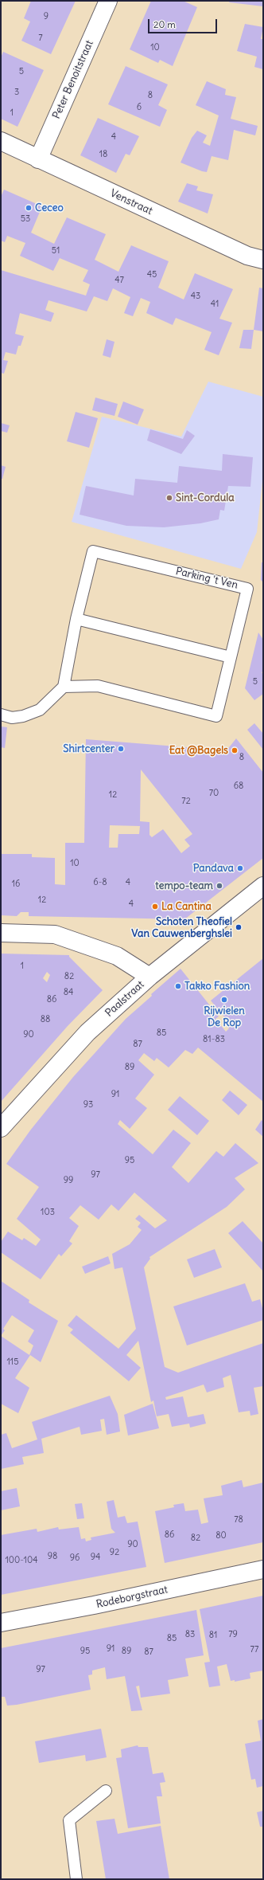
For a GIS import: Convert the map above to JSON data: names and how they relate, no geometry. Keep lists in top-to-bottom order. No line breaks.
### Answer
{"streets":{"street":["Peter Benoitstraat","Venstraat","Paalstraat","Rodeborgstraat"],"lane":["Parking 't Ven"]},"crossings":[["Peter Benoitstraat","Venstraat"]],"places":["Ceceo","Sint-Cordula","Shirtcenter","Eat @Bagels","Pandava","tempo-team","La Cantina","Schoten Theofiel Van Cauwenberghslei","Takko Fashion","Rijwielen De Rop"],"house_numbers":["9","7","10","5","3","8","6","1","4","18","53","51","45","47","43","41","5","8","68","70","12","72","10","6-8","4","16","12","4","1","82","84","86","88","85","90","81-83","87","89","91","93","95","97","99","103","115","78","86","80","82","90","92","98","94","96","100-104","83","79","81","85","91","77","95","89","87","97"],"scale_bar":"20 m"}
